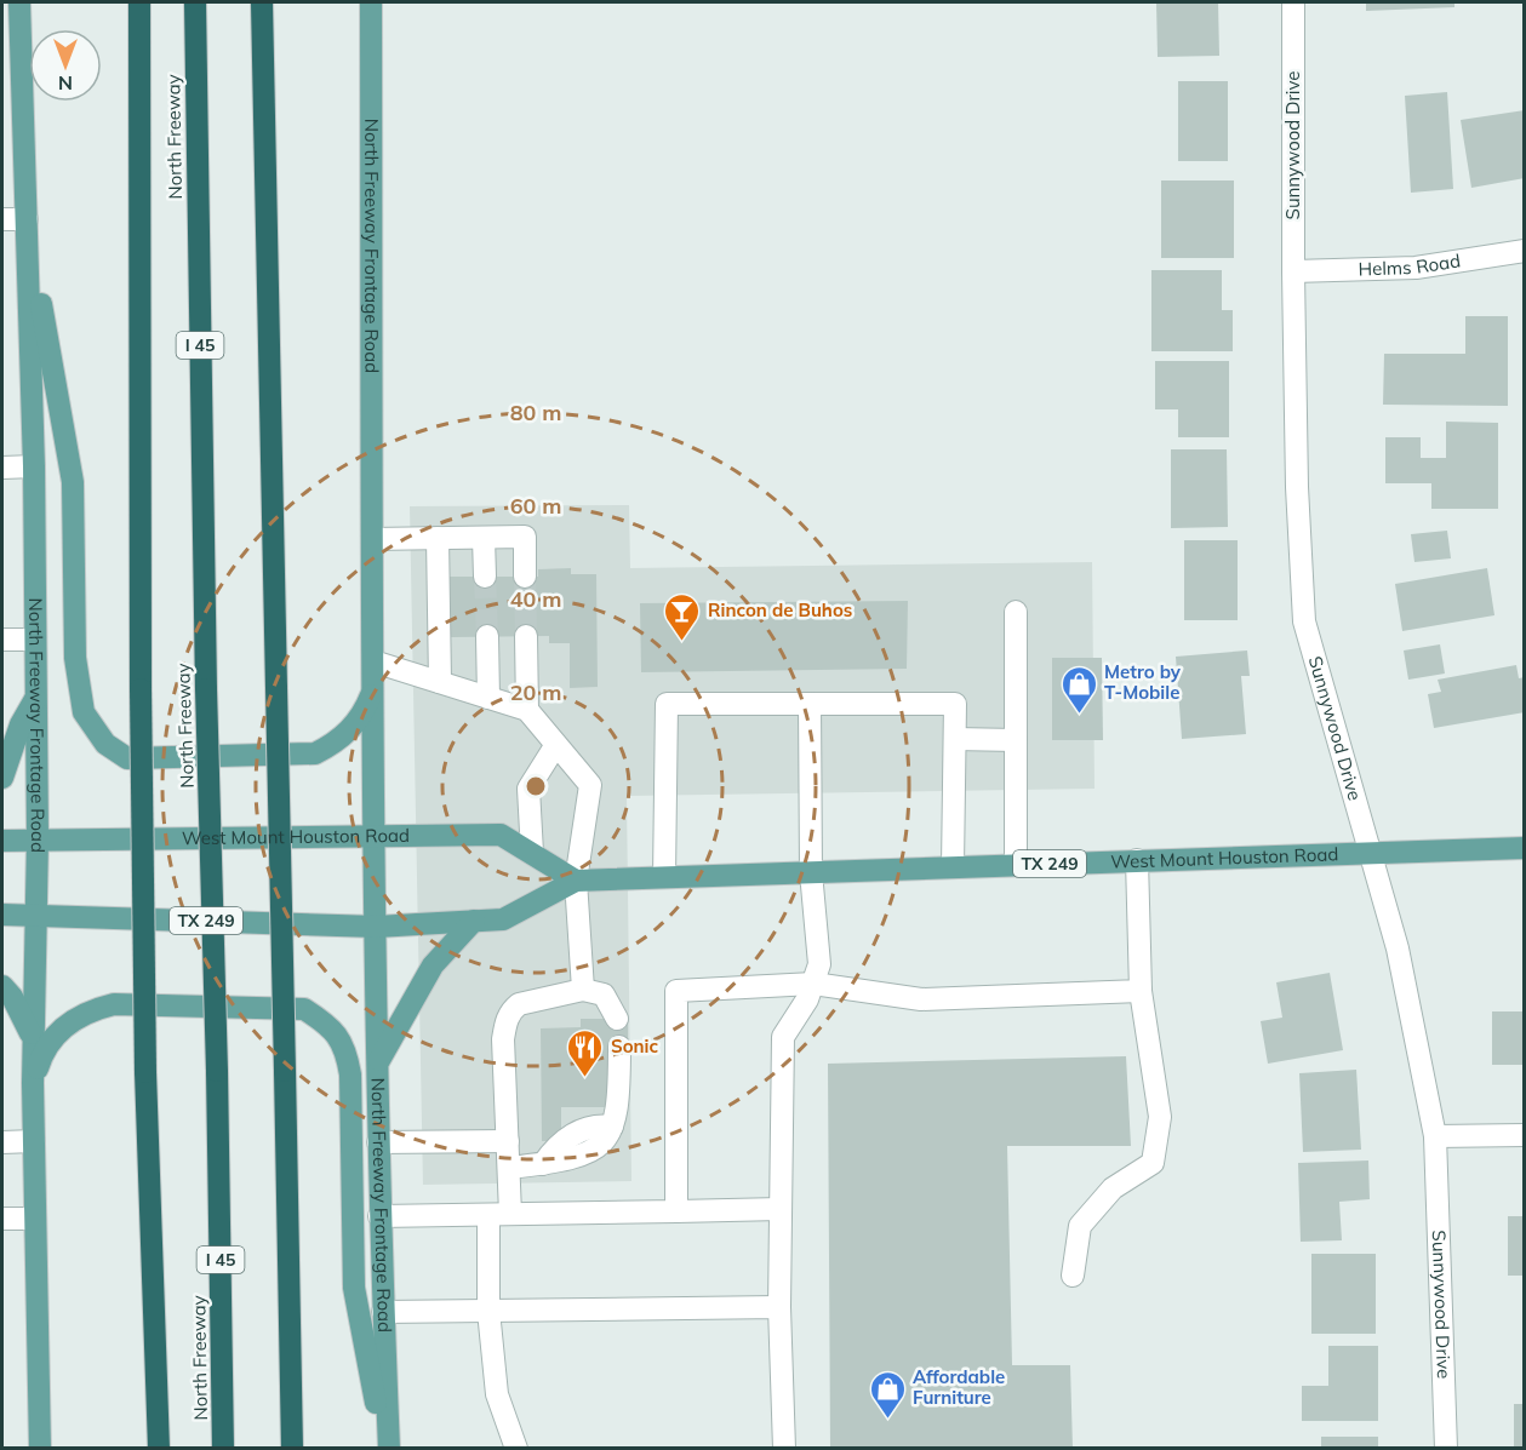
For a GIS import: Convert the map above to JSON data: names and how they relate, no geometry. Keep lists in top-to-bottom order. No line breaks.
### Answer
{"streets":{"highway":["North Freeway","I 45"],"main road":["North Freeway Frontage Road","West Mount Houston Road","TX 249"],"street":["Sunnywood Drive","Helms Road"]},"crossings":[["Sunnywood Drive","Helms Road"],["Sunnywood Drive","West Mount Houston Road"],["North Freeway Frontage Road","West Mount Houston Road"]],"places":{"bar":["Rincon de Buhos"],"shop":["Metro by T-Mobile","Affordable Furniture"],"restaurant":["Sonic"]},"north":"bottom","rings":["80 m","60 m","40 m","20 m"]}
